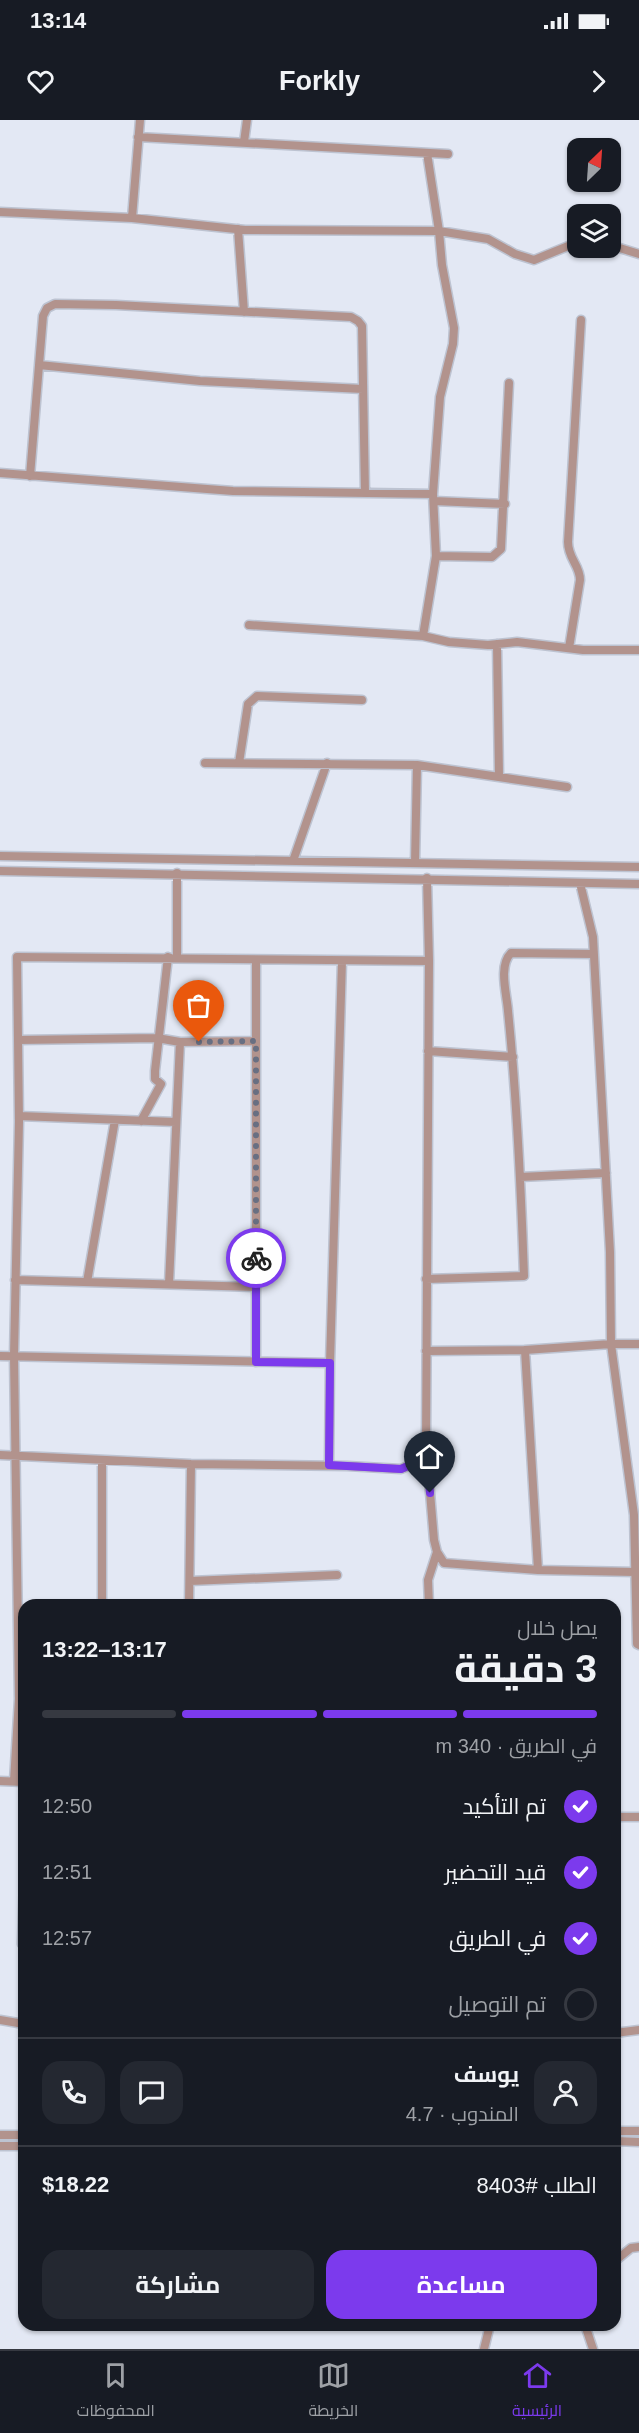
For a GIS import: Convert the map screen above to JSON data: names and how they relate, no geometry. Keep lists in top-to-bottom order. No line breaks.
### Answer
{"north":"top right","page":{"status":"13:14","header":"Forkly","heading":["3 دقيقة","يصل خلال","13:17–13:22"],"panel":["يوسف","المندوب · 4.7","الطلب #8403","$18.22"],"bar":"في الطريق · 340 m","list":[["تم التأكيد","12:50"],["قيد التحضير","12:51"],["في الطريق","12:57"],"تم التوصيل"],"buttons":["مساعدة","مشاركة"],"tabs":["الرئيسية","الخريطة","المحفوظات"]}}
